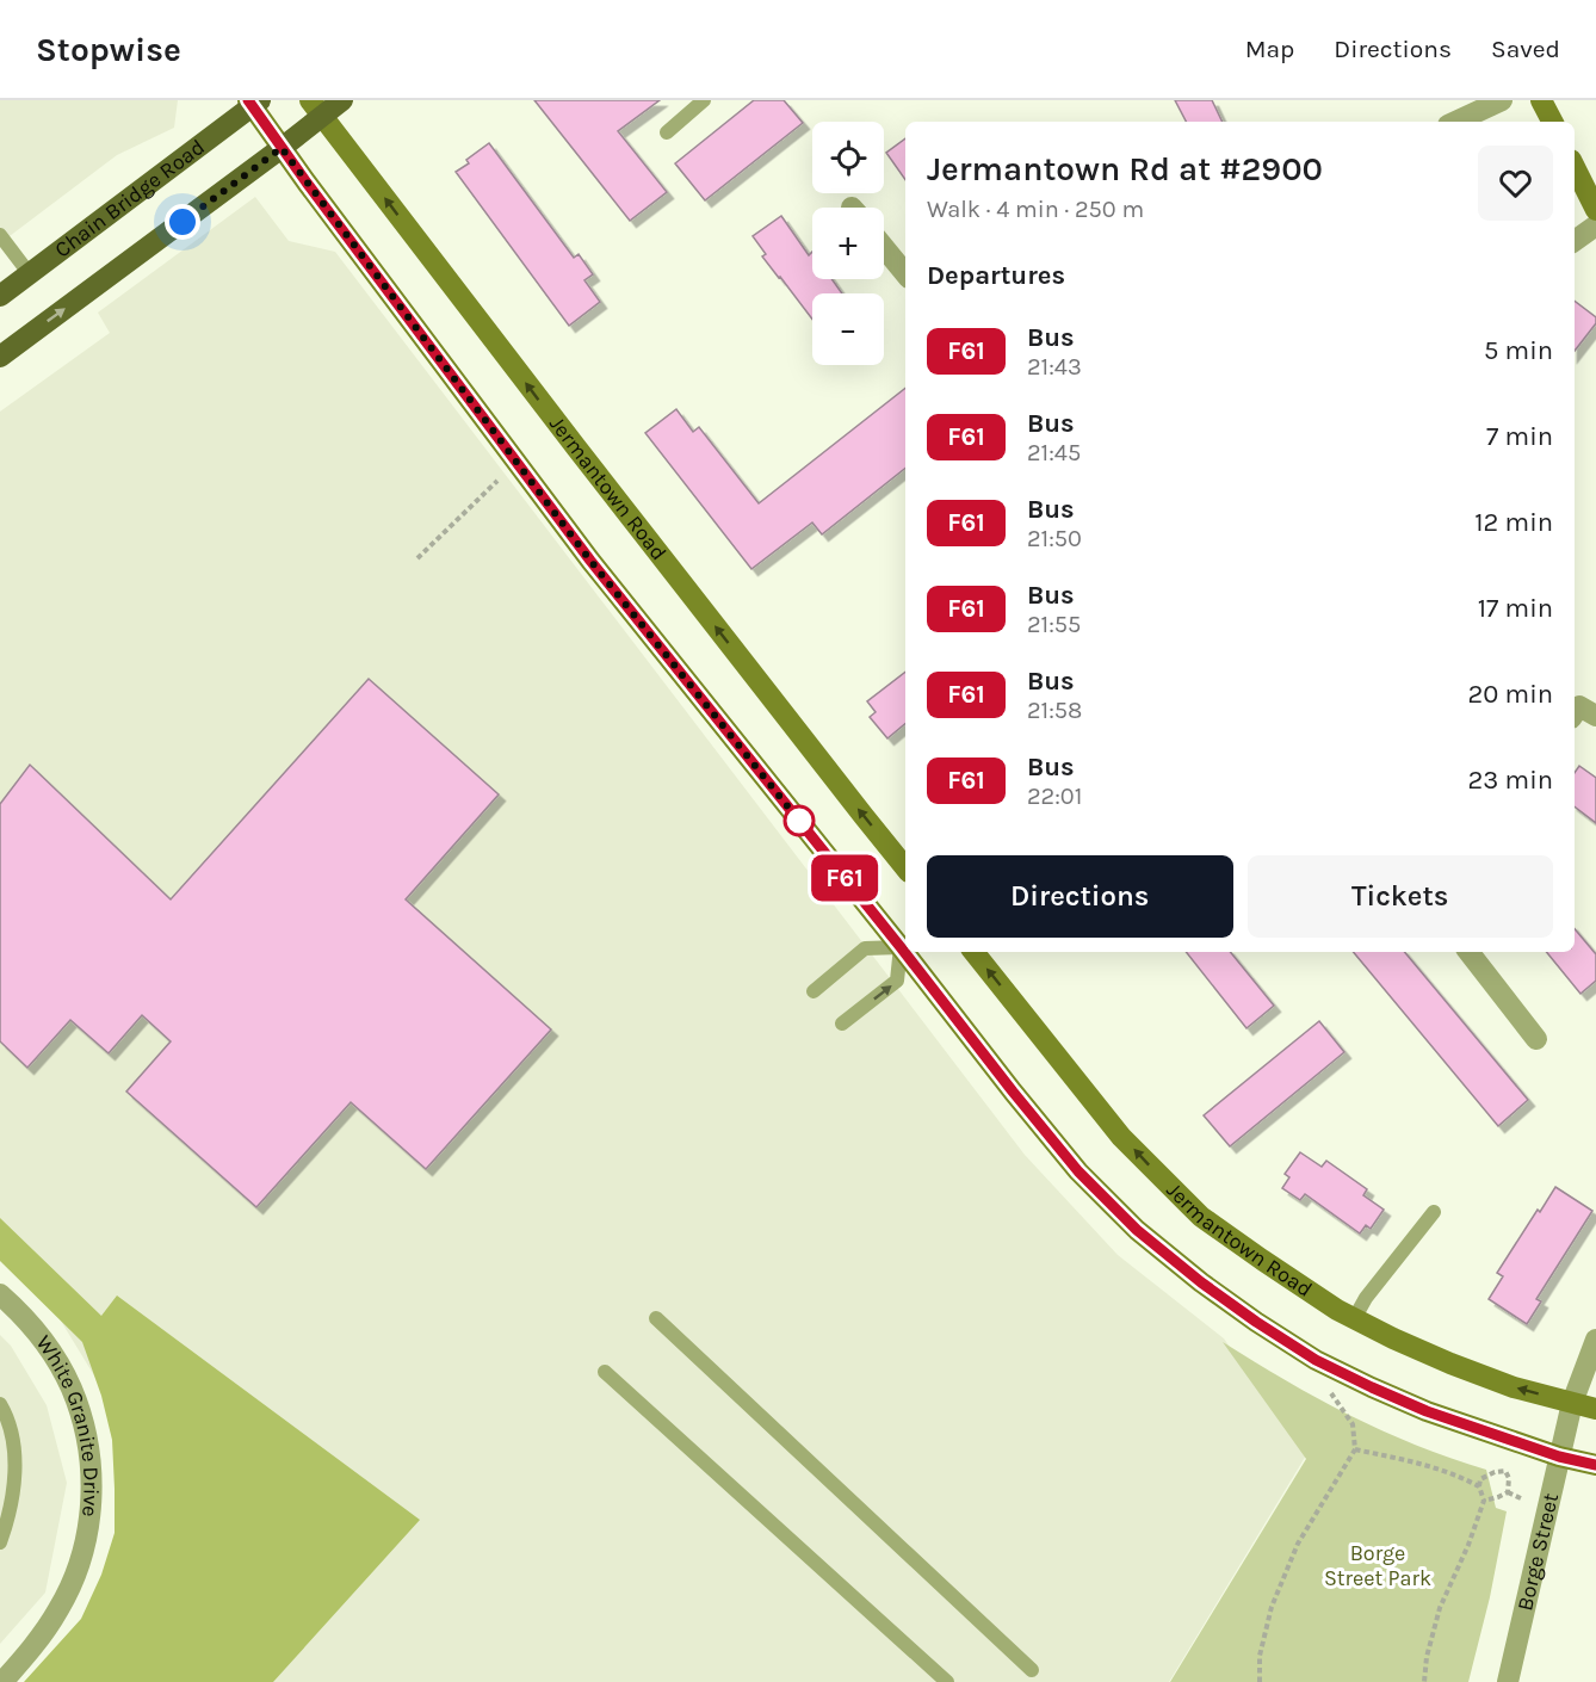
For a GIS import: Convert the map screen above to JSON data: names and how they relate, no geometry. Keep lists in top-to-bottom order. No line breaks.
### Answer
{"streets":{"main road":["Chain Bridge Road","Jermantown Road"],"street":["White Granite Drive","Borge Street"]},"crossings":[["Jermantown Road","Borge Street"]],"parks":["Borge Street Park"],"lines":["bus line F61"],"page":{"header":"Stopwise","nav":["Map","Directions","Saved"],"on_map":"F61","map_buttons":["+","−"],"heading":[["Jermantown Rd at #2900","Walk · 4 min · 250 m"],"Departures"],"list":[{"mark":"F61","name":"Bus","note":"21:43","value":"5 min"},{"mark":"F61","name":"Bus","note":"21:45","value":"7 min"},{"mark":"F61","name":"Bus","note":"21:50","value":"12 min"},{"mark":"F61","name":"Bus","note":"21:55","value":"17 min"},{"mark":"F61","name":"Bus","note":"21:58","value":"20 min"},{"mark":"F61","name":"Bus","note":"22:01","value":"23 min"}],"buttons":["Directions","Tickets"]}}
